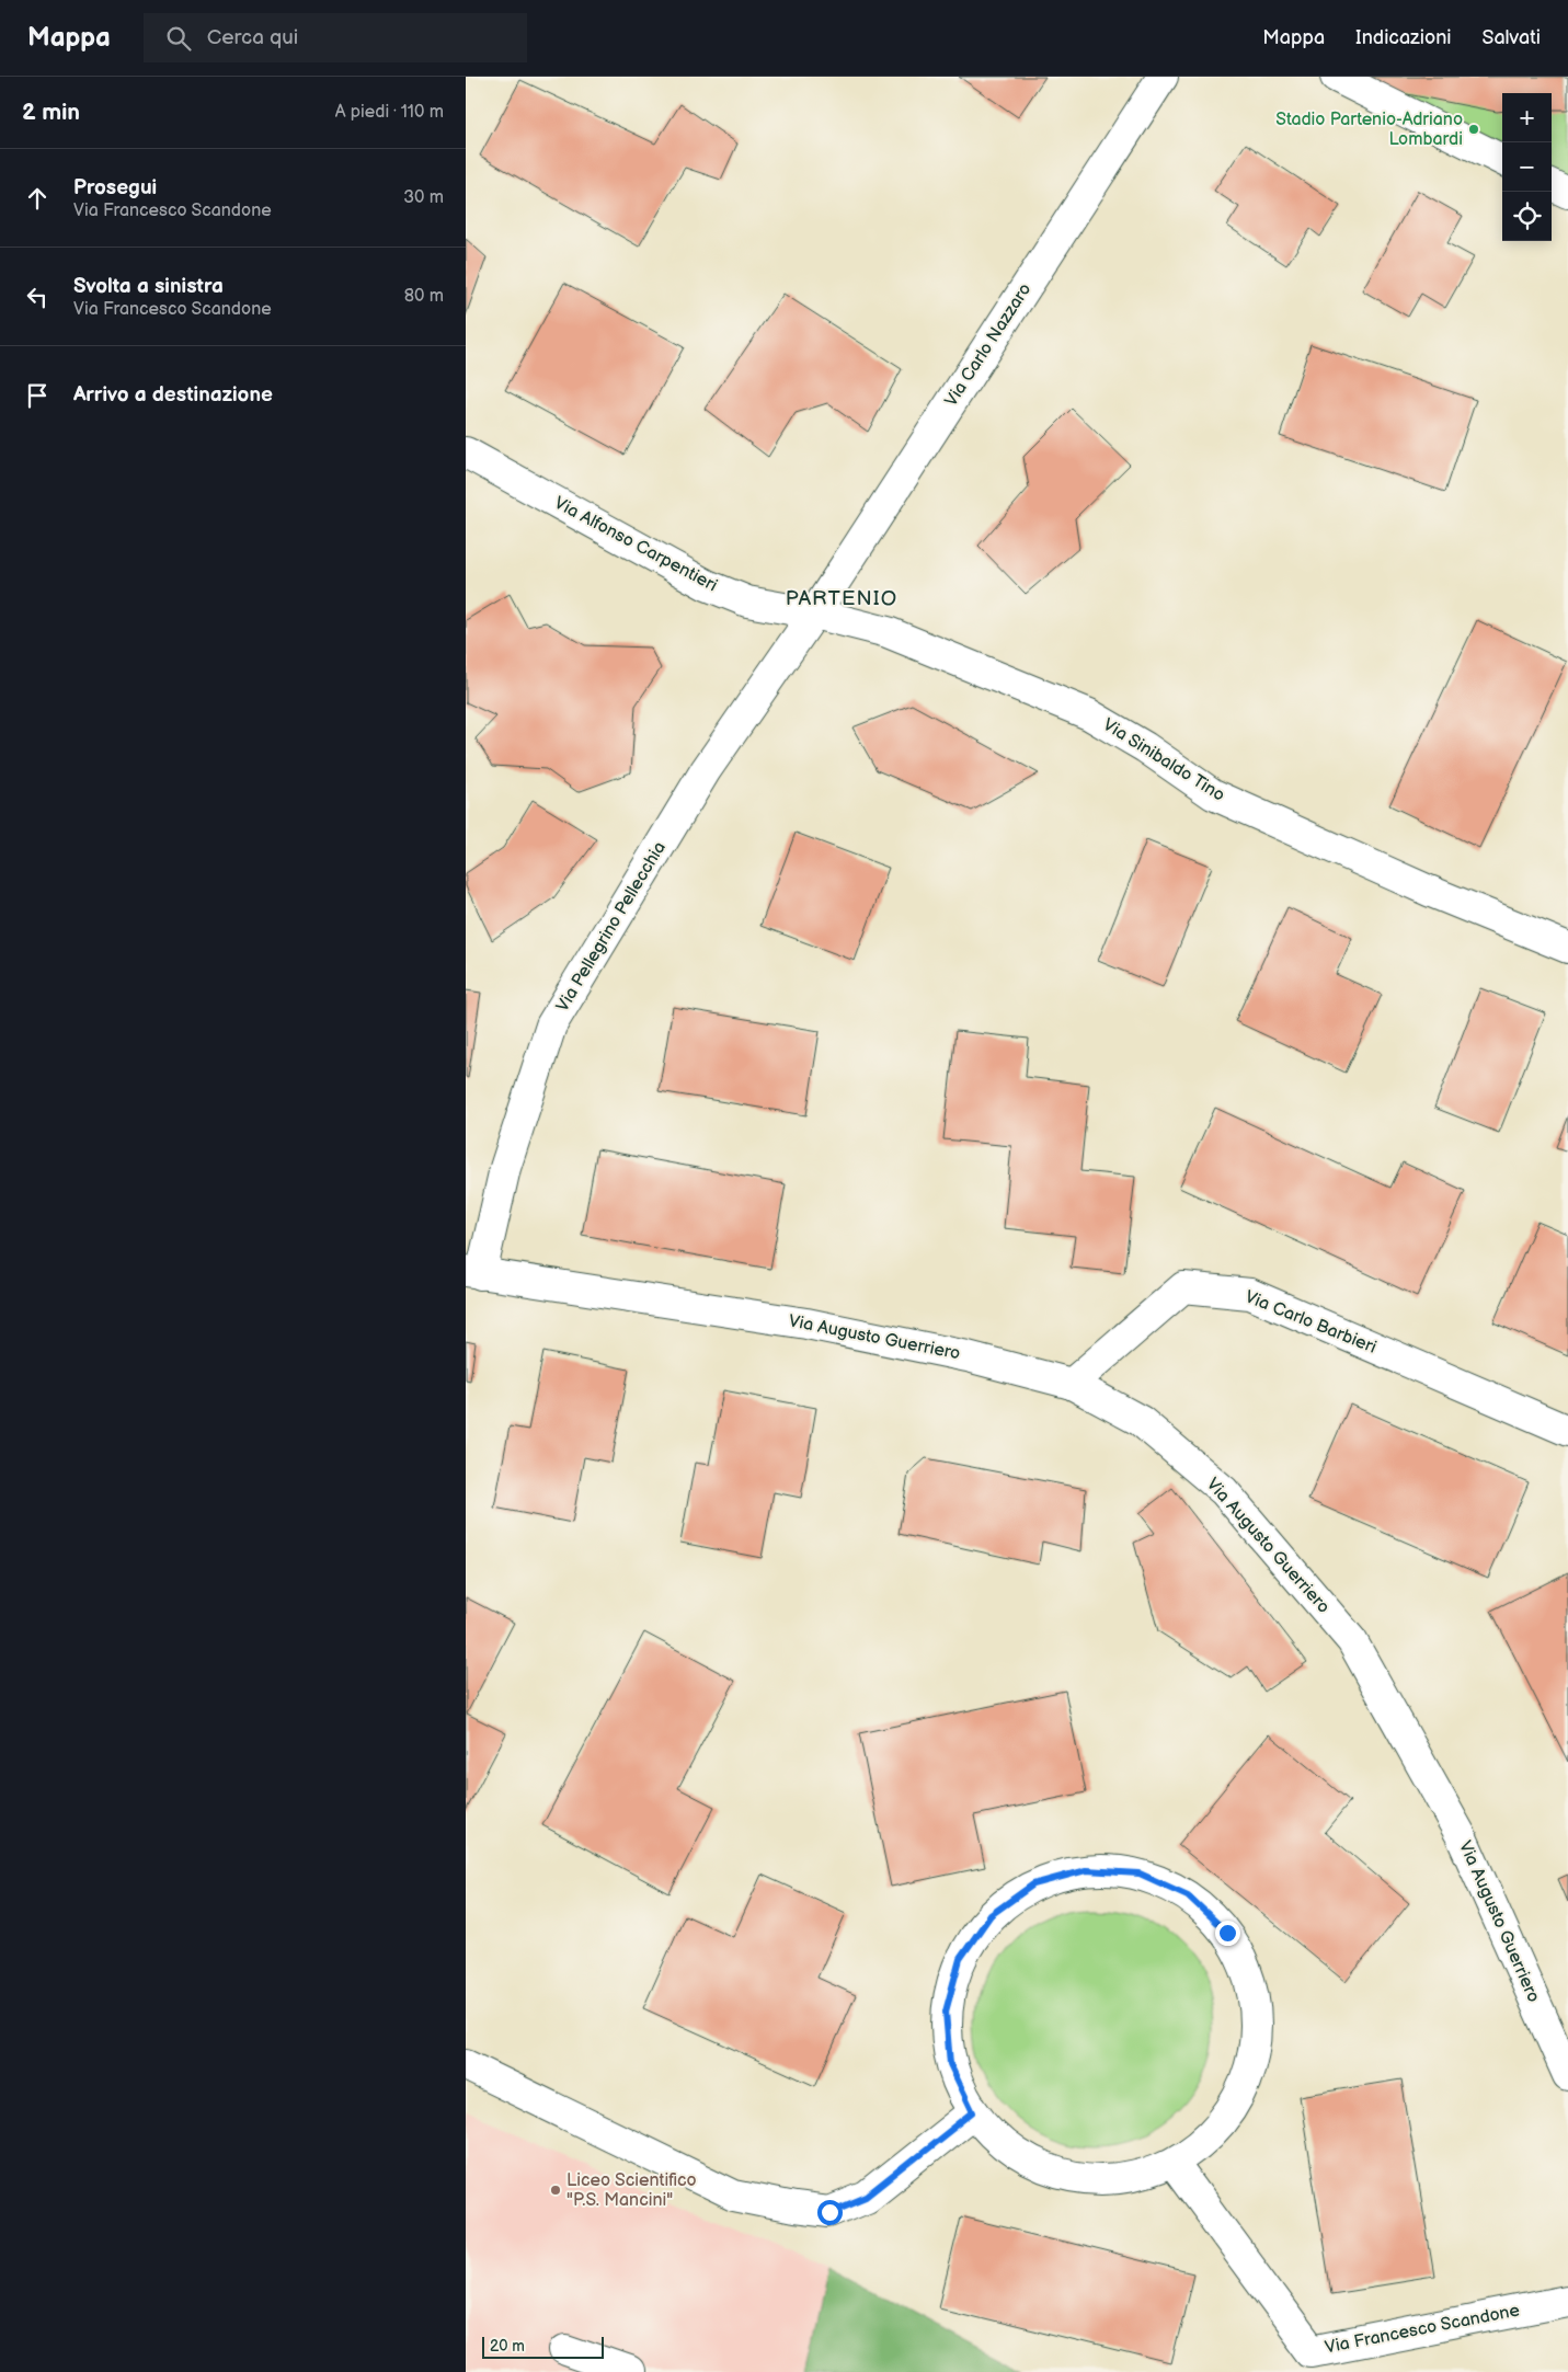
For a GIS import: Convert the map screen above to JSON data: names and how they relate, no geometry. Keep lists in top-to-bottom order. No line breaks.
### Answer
{"streets":{"street":["Via Carlo Nazzaro","Via Alfonso Carpentieri","Via Sinibaldo Tino","Via Pellegrino Pellecchia","Via Carlo Barbieri","Via Augusto Guerriero","Via Francesco Scandone"]},"crossings":[["Via Carlo Nazzaro","Via Alfonso Carpentieri"],["Via Carlo Nazzaro","Via Sinibaldo Tino"],["Via Carlo Nazzaro","Via Pellegrino Pellecchia"],["Via Alfonso Carpentieri","Via Sinibaldo Tino"],["Via Alfonso Carpentieri","Via Pellegrino Pellecchia"],["Via Sinibaldo Tino","Via Pellegrino Pellecchia"],["Via Pellegrino Pellecchia","Via Augusto Guerriero"],["Via Carlo Barbieri","Via Augusto Guerriero"]],"districts":["PARTENIO"],"places":["Stadio Partenio-Adriano Lombardi","Liceo Scientifico \"P.S. Mancini\""],"scale_bar":"20 m","page":{"header":"Mappa","search":"Cerca qui","nav":["Mappa","Indicazioni","Salvati"],"heading":["2 min","A piedi · 110 m"],"map_buttons":["+","−"],"list":[["Prosegui","Via Francesco Scandone","30 m"],["Svolta a sinistra","Via Francesco Scandone","80 m"],"Arrivo a destinazione"],"scale":"20 m"}}
